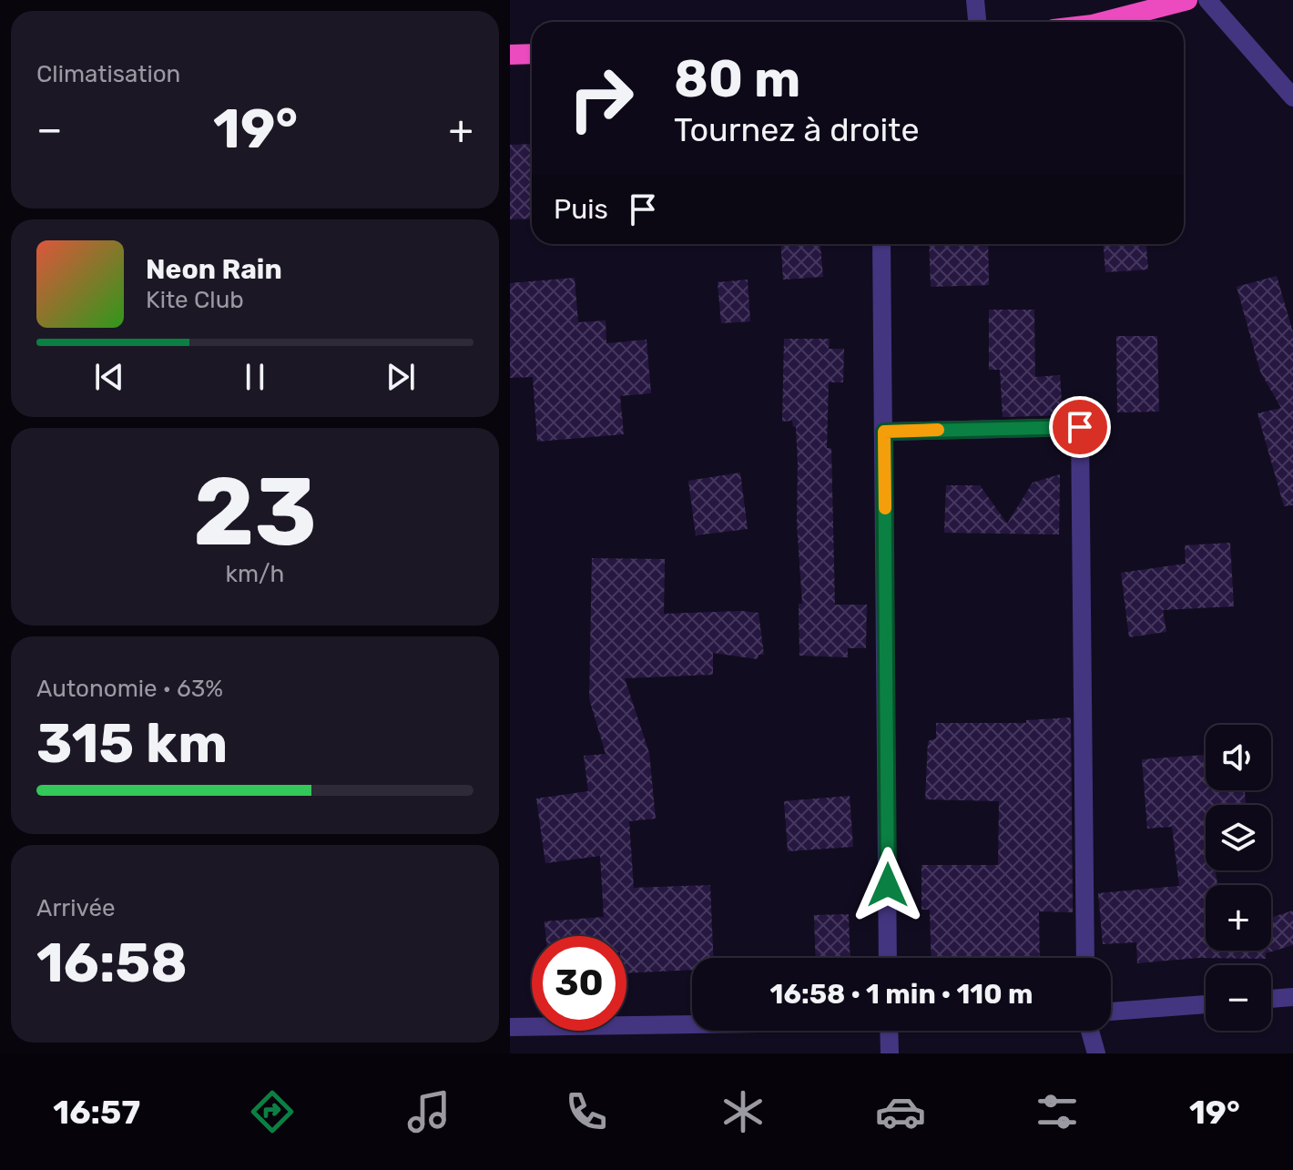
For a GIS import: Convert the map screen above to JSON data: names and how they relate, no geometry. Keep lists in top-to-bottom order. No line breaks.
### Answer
{"page":{"tile":["Climatisation",["23","km/h"],["Autonomie · 63%","315 km"],["Arrivée","16:58"]],"turn":["80 m","Tournez à droite"],"heat":["−","19°","+"],"then":"Puis","song":["Neon Rain","Kite Club"],"map_buttons":["+","−"],"limit":"30","trip":"16:58 · 1 min · 110 m","tabs":["16:57","19°"]}}
